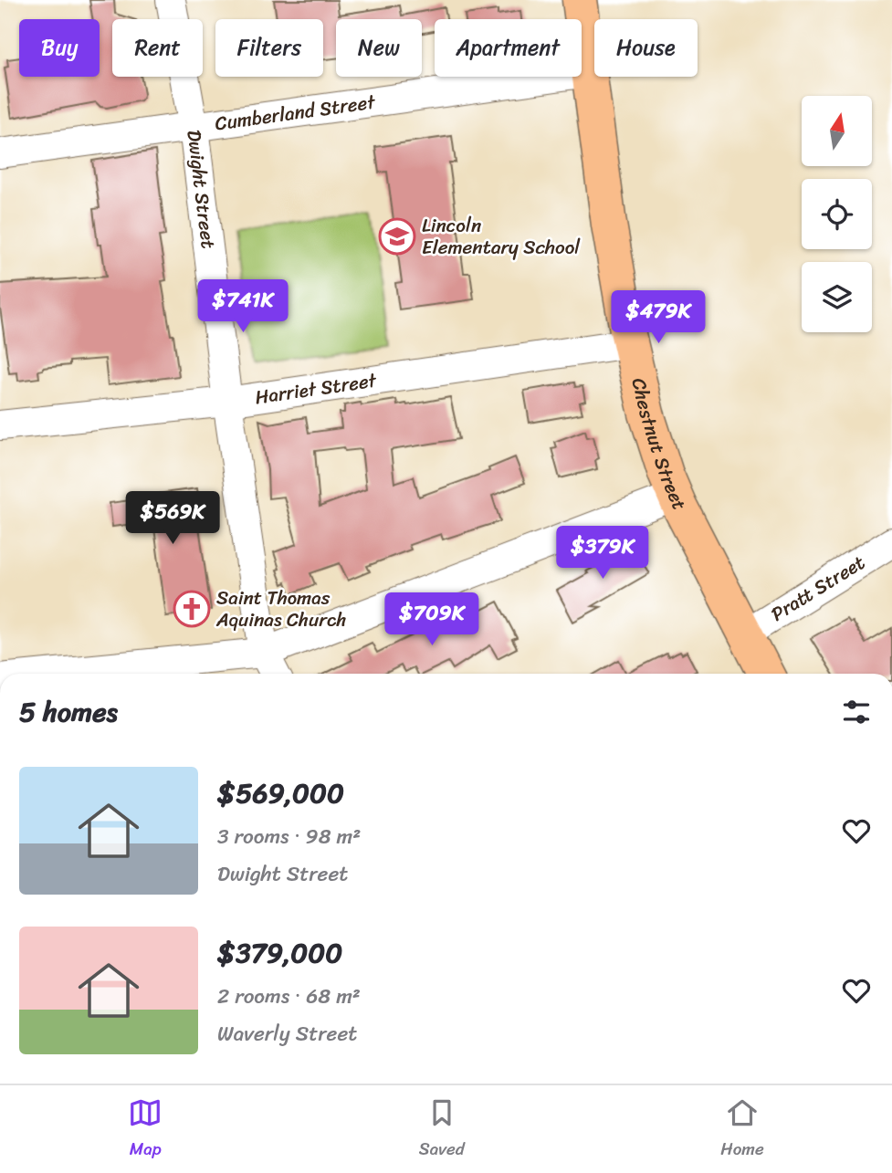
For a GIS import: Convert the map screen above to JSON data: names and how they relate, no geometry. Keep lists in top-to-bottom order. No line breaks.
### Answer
{"streets":{"main road":["Chestnut Street"],"street":["Cumberland Street","Dwight Street","Harriet Street","Pratt Street"]},"crossings":[["Cumberland Street","Dwight Street"],["Cumberland Street","Chestnut Street"],["Dwight Street","Harriet Street"],["Harriet Street","Chestnut Street"],["Chestnut Street","Pratt Street"]],"places":{"school or university":["Lincoln Elementary School"],"church":["Saint Thomas Aquinas Church"]},"north":"top","page":{"chip":["Buy","Rent","Filters","New","Apartment","House"],"price":["$741K","$479K","$569K","$379K","$709K"],"heading":"5 homes","list":[{"name":"$569,000","note":"3 rooms · 98 m² · Dwight Street"},{"name":"$379,000","note":"2 rooms · 68 m² · Waverly Street"}],"tabs":["Map","Saved","Home"]}}
